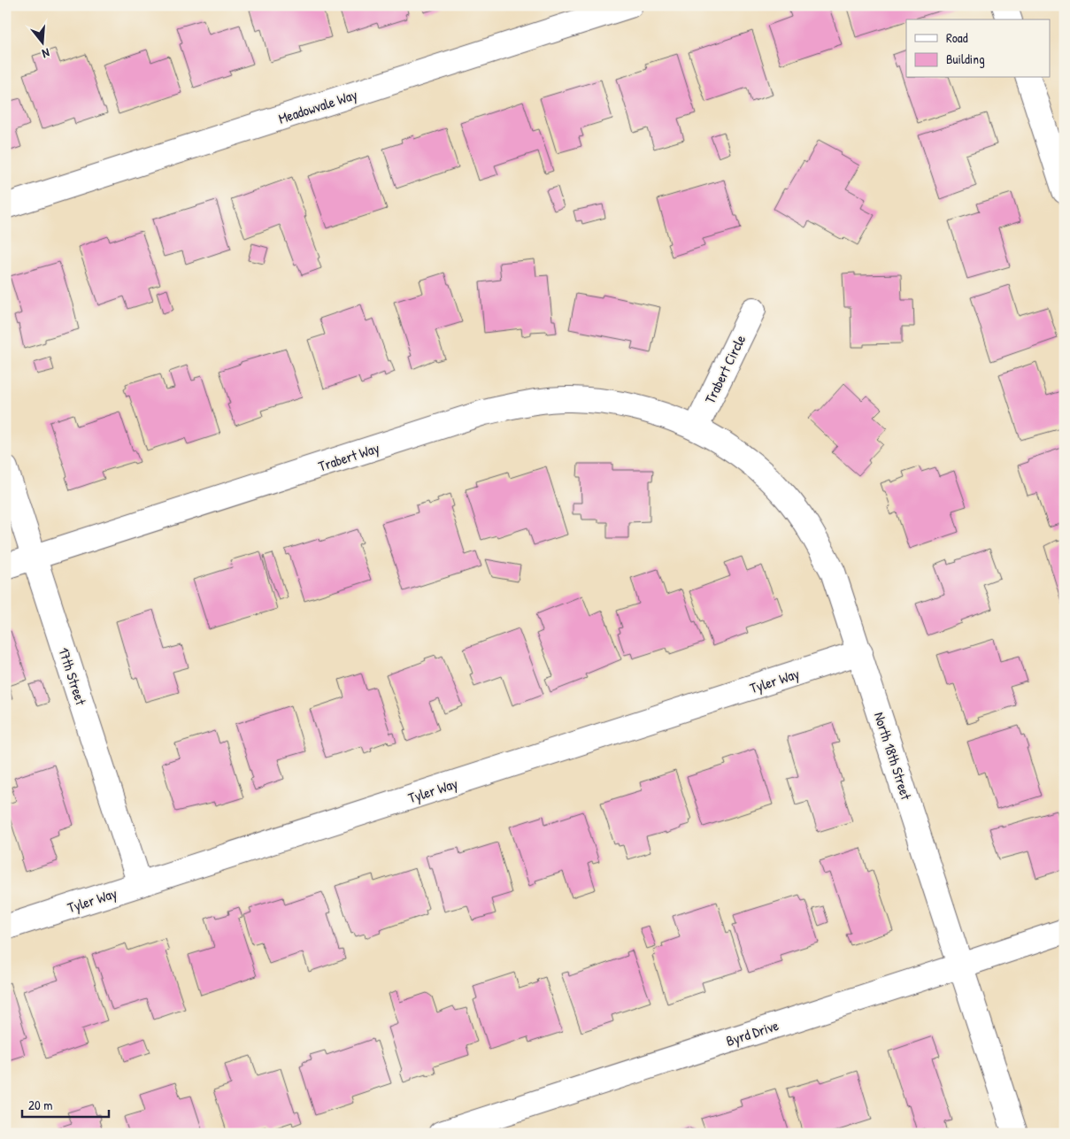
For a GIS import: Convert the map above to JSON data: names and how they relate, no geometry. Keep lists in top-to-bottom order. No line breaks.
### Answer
{"streets":{"street":["Meadowvale Way","Trabert Circle","Trabert Way","17th Street","Tyler Way","North 18th Street","Byrd Drive"]},"crossings":[["Trabert Circle","Trabert Way"],["Trabert Circle","North 18th Street"],["Trabert Way","17th Street"],["Trabert Way","North 18th Street"],["17th Street","Tyler Way"],["Tyler Way","North 18th Street"],["North 18th Street","Byrd Drive"]],"legend":["Road","Building"],"scale_bar":"20 m","north":"bottom"}
